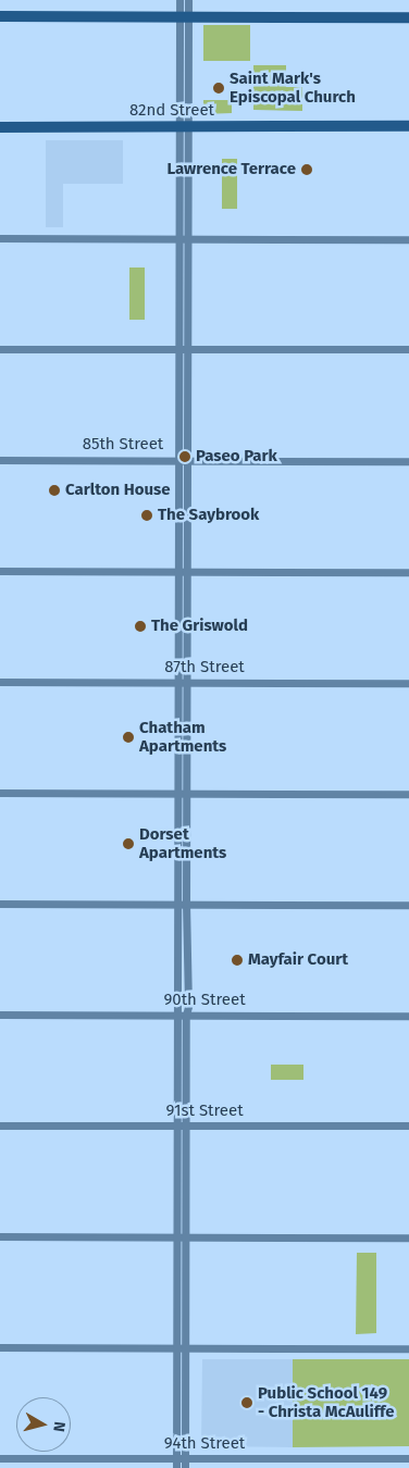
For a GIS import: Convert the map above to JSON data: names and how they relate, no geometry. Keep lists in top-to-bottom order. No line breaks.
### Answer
{"streets":{"street":["82nd Street","85th Street","87th Street","90th Street","91st Street","94th Street"]},"places":["Saint Mark's Episcopal Church","Lawrence Terrace","Paseo Park","Carlton House","The Saybrook","The Griswold","Chatham Apartments","Dorset Apartments","Mayfair Court","Public School 149 - Christa McAuliffe"],"north":"right"}
